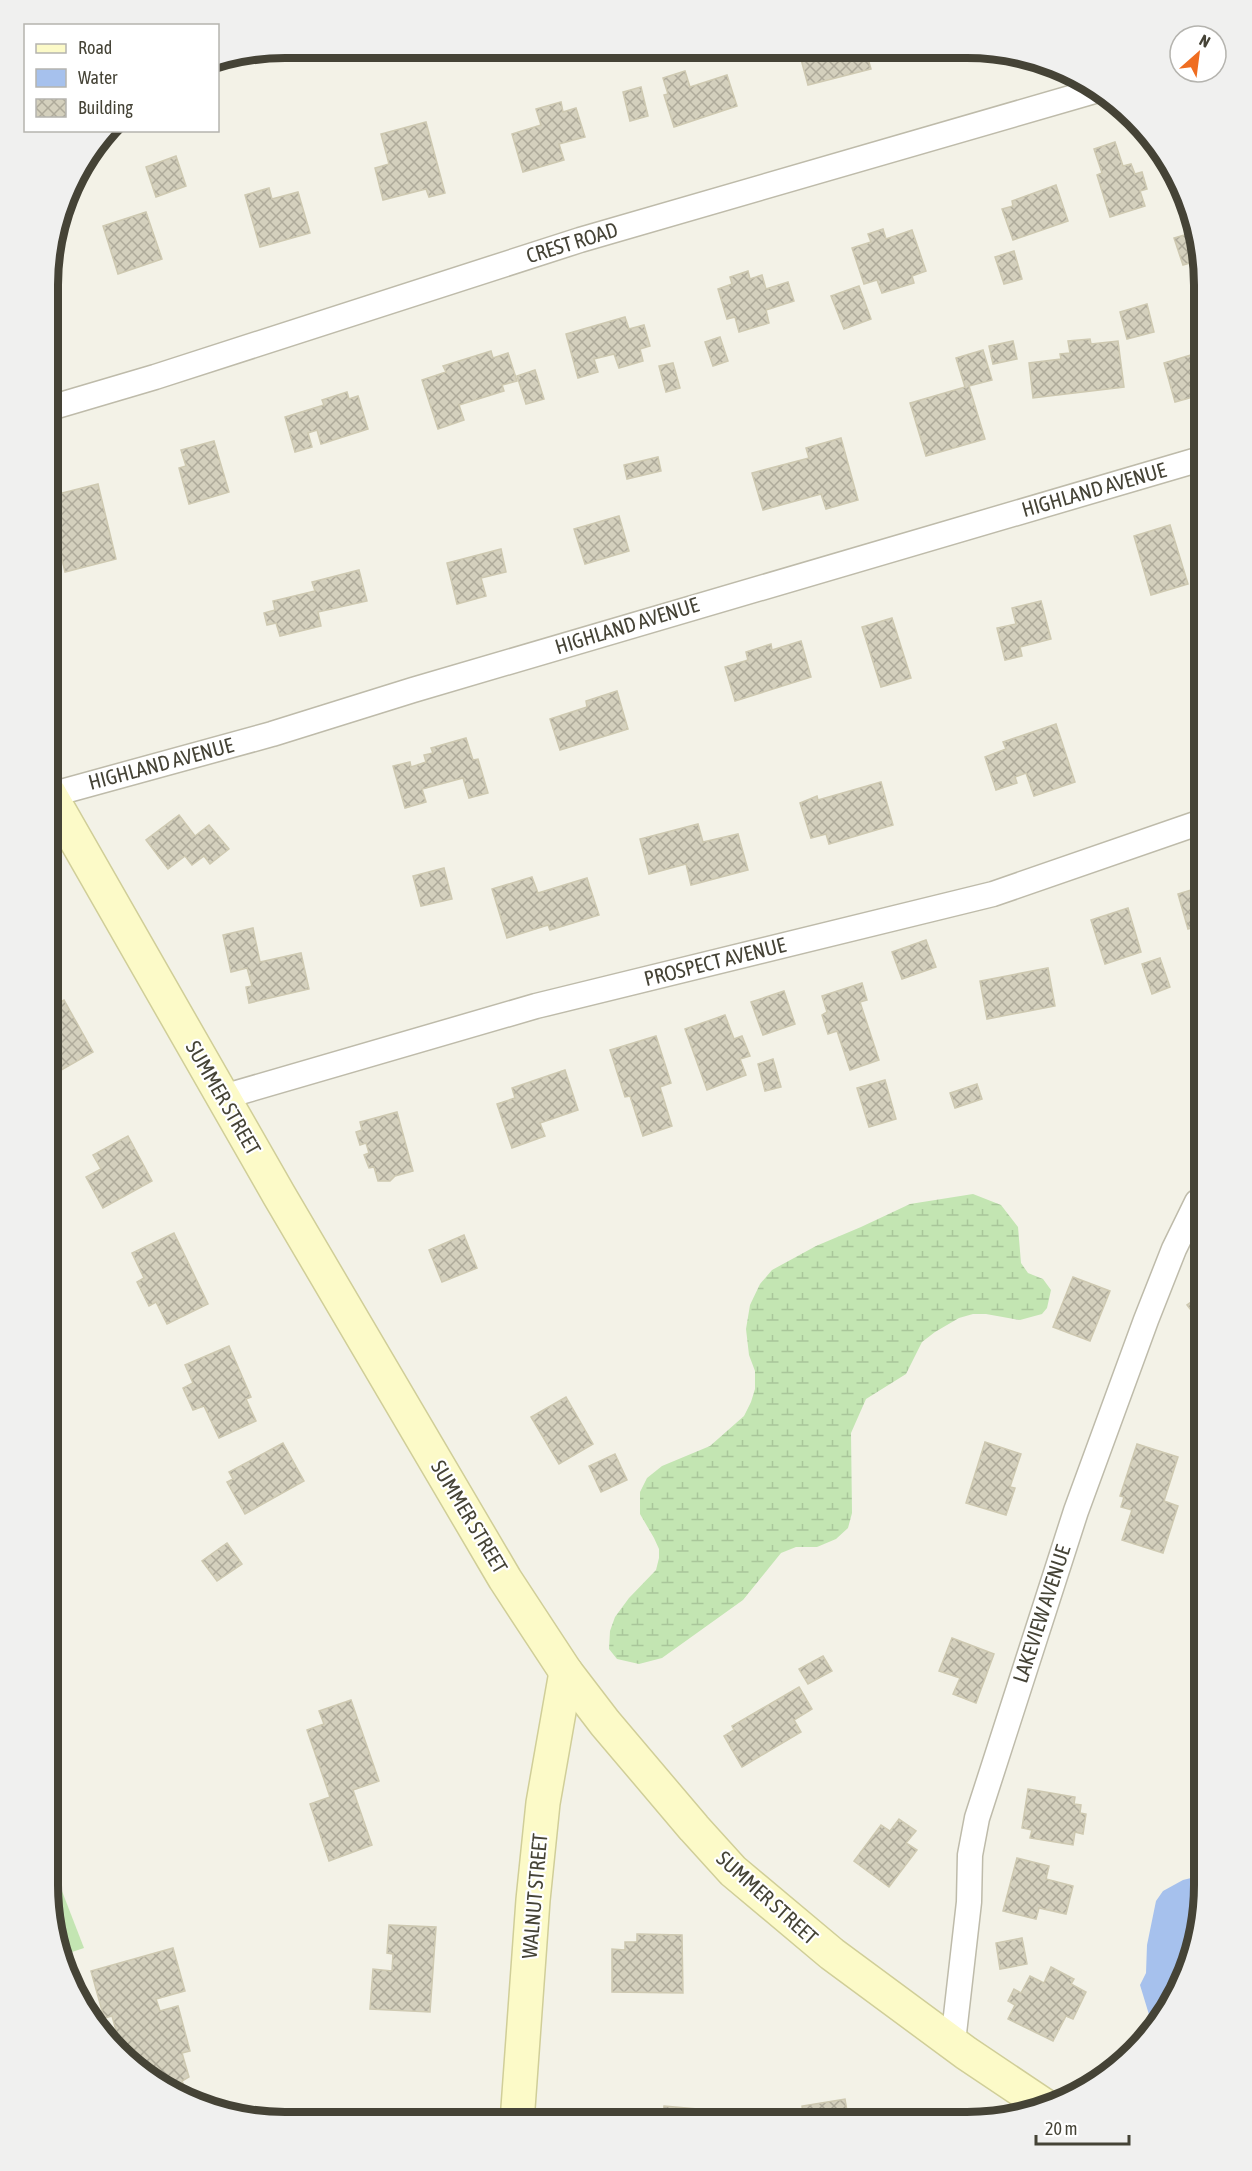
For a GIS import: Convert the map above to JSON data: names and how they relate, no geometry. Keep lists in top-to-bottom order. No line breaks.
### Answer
{"streets":{"main road":["SUMMER STREET","WALNUT STREET"],"street":["CREST ROAD","HIGHLAND AVENUE","PROSPECT AVENUE","LAKEVIEW AVENUE"]},"crossings":[["PROSPECT AVENUE","SUMMER STREET"],["SUMMER STREET","LAKEVIEW AVENUE"],["SUMMER STREET","WALNUT STREET"]],"legend":["Road","Water","Building"],"scale_bar":"20 m","north":"top right"}
